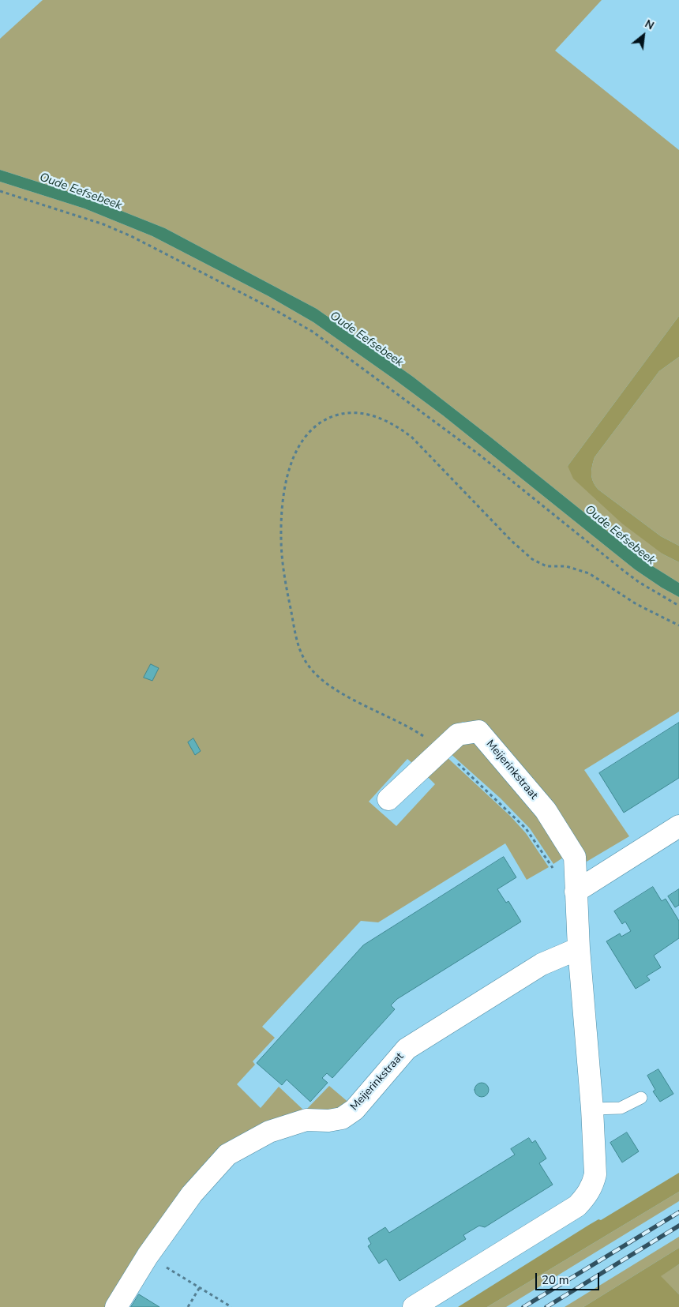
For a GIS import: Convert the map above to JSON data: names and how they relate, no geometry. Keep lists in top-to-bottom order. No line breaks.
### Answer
{"streets":{"street":["Meijerinkstraat"]},"water":["Oude Eefsebeek"],"scale_bar":"20 m","north":"top right"}
